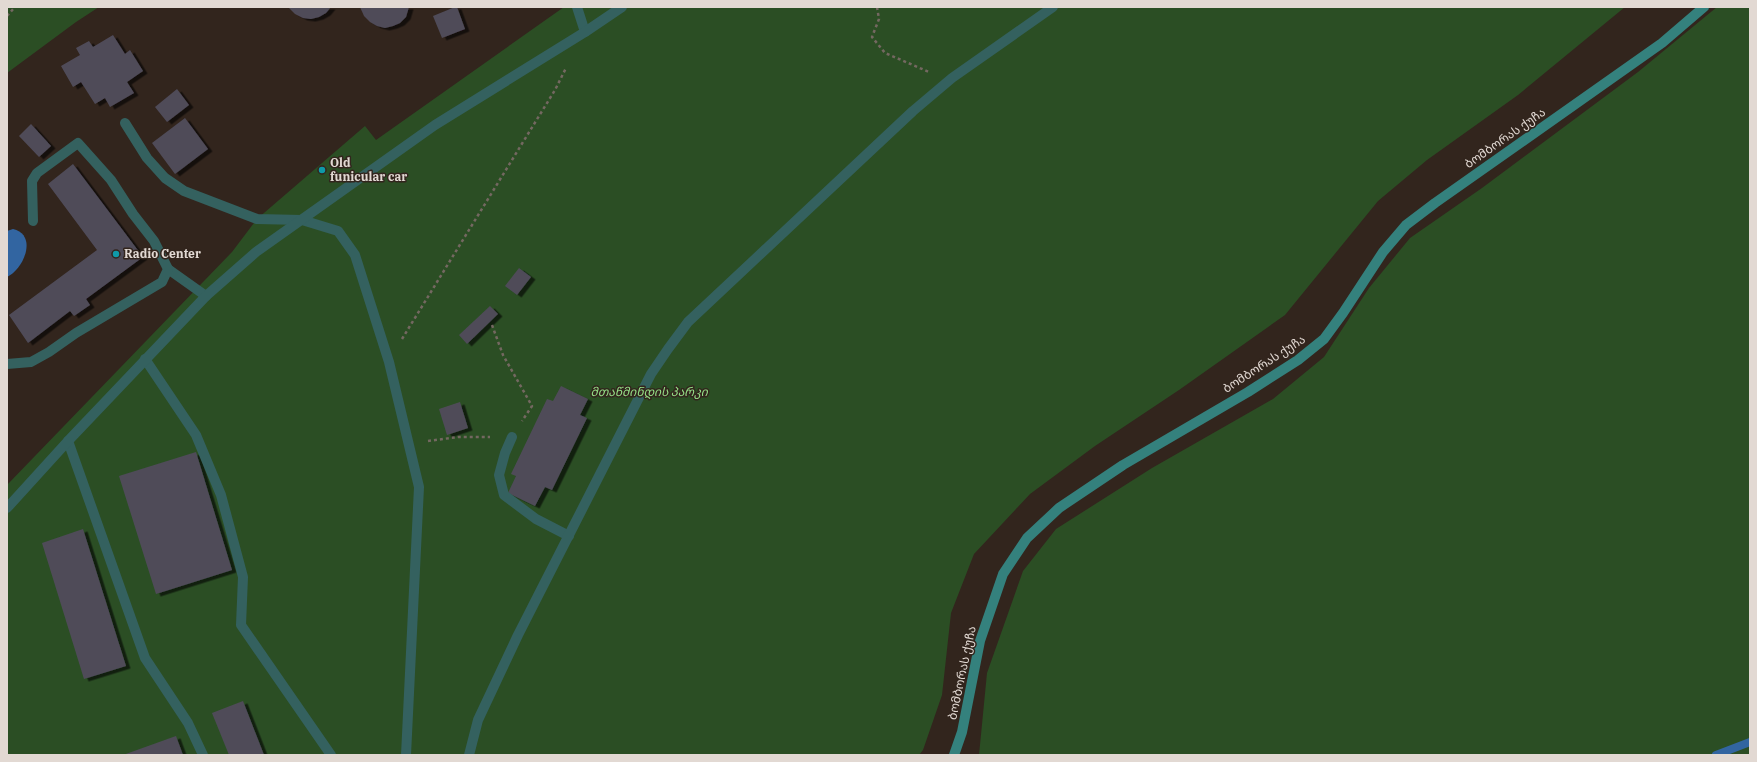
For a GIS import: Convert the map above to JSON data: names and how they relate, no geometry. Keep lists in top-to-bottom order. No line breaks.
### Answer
{"streets":{"street":["ბომბორას ქუჩა"]},"parks":["მთაწმინდის პარკი"],"places":["Old funicular car","Radio Center"]}
